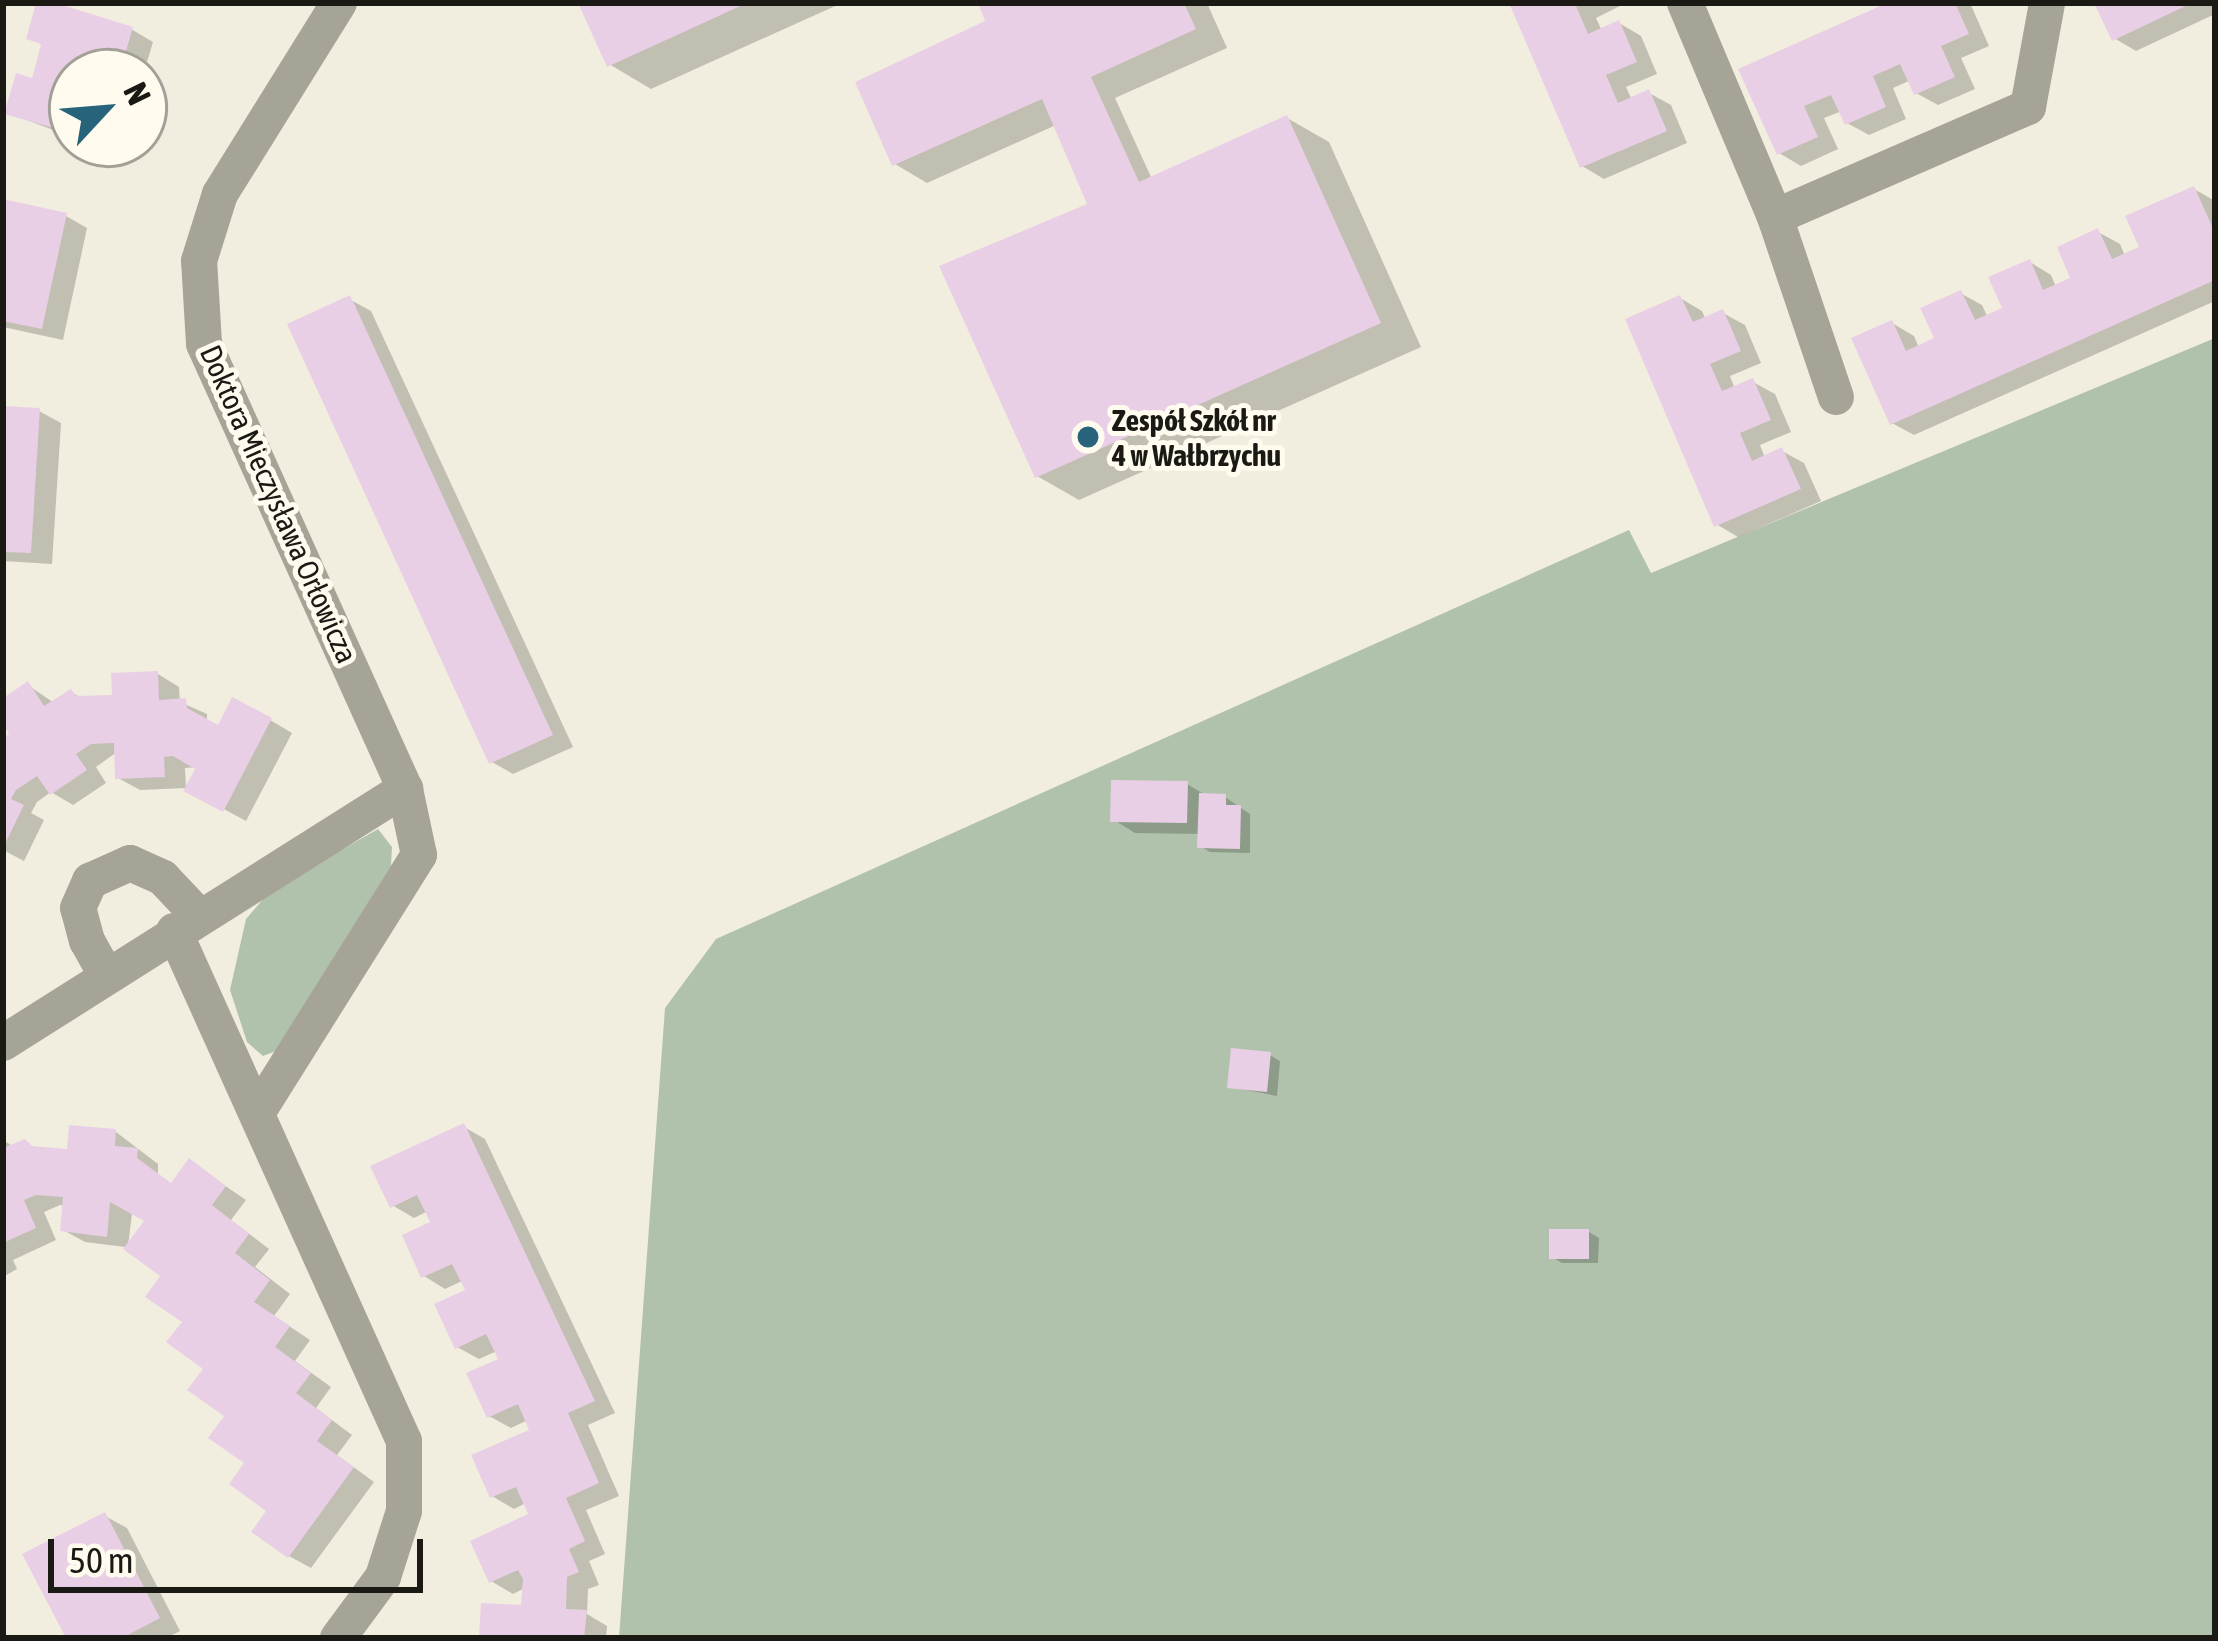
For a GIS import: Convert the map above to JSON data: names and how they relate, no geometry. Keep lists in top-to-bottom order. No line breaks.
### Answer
{"streets":{"street":["Doktora Mieczysława Orłowicza"]},"places":["Zespół Szkół nr 4 w Wałbrzychu"],"scale_bar":"50 m","north":"top right"}
